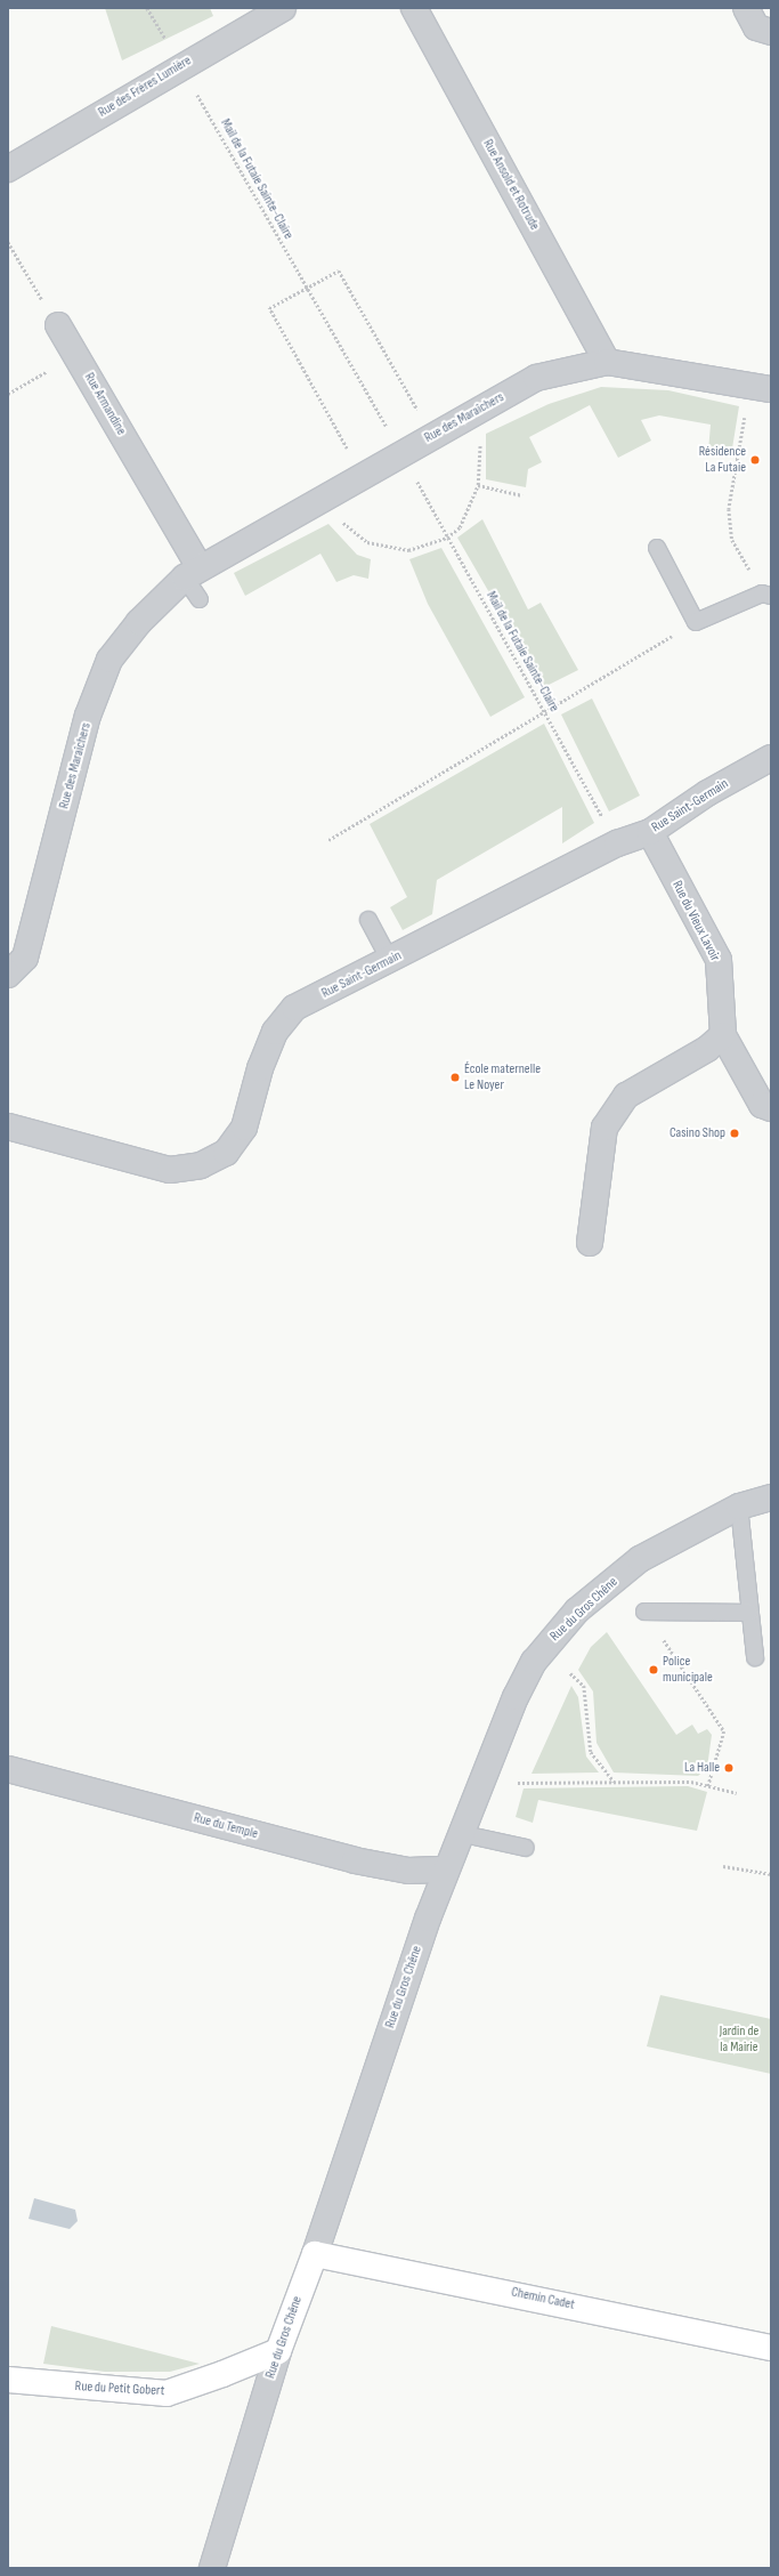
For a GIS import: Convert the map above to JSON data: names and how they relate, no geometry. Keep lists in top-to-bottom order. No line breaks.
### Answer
{"streets":{"street":["Rue des Frères Lumière","Rue Ansold et Rotrude","Rue Armandine","Rue des Maraîchers","Rue Saint-Germain","Rue du Vieux Lavoir","Rue du Gros Chêne","Rue du Temple","Chemin Cadet","Rue du Petit Gobert"],"path":["Mail de la Futaie Sainte-Claire"]},"crossings":[["Mail de la Futaie Sainte-Claire","Rue Saint-Germain"],["Mail de la Futaie Sainte-Claire","Rue du Vieux Lavoir"],["Rue Ansold et Rotrude","Rue des Maraîchers"],["Rue Armandine","Rue des Maraîchers"],["Rue Saint-Germain","Rue du Vieux Lavoir"],["Rue du Gros Chêne","Rue du Temple"],["Rue du Gros Chêne","Chemin Cadet"],["Rue du Gros Chêne","Rue du Petit Gobert"]],"parks":["Jardin de la Mairie"],"places":["Résidence La Futaie","École maternelle Le Noyer","Casino Shop","Police municipale","La Halle"]}
